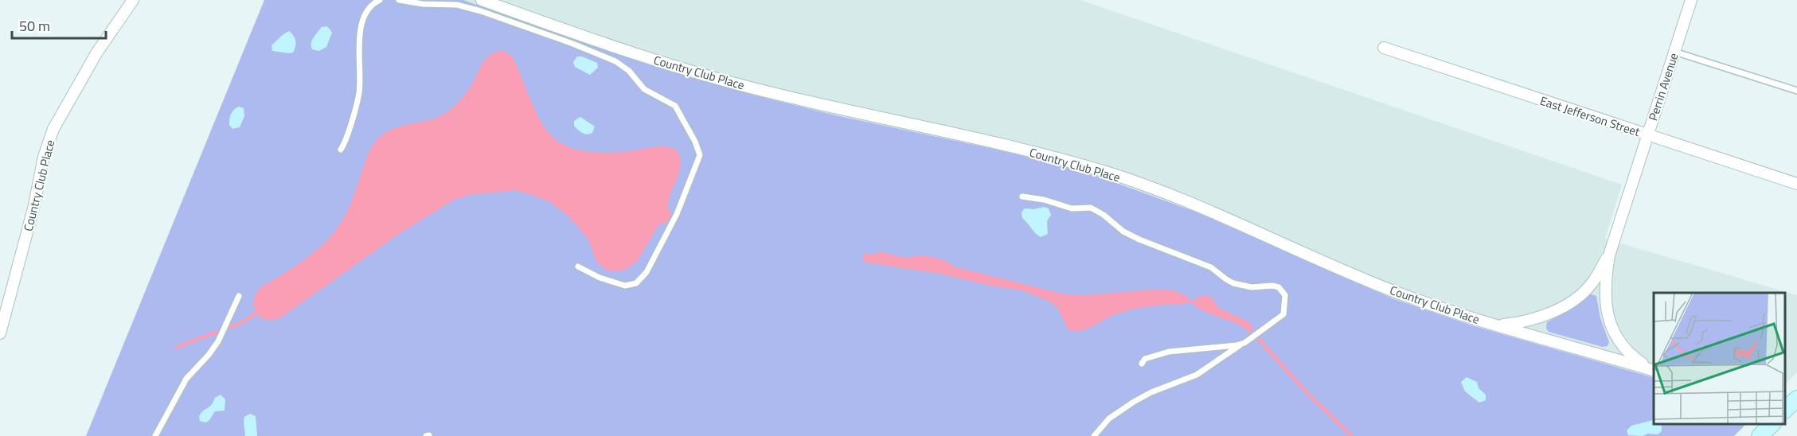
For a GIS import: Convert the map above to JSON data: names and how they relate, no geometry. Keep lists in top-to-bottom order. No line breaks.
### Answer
{"streets":{"street":["Country Club Place","Perrin Avenue","East Jefferson Street"]},"crossings":[["Country Club Place","Perrin Avenue"],["Perrin Avenue","East Jefferson Street"]],"scale_bar":"50 m"}
